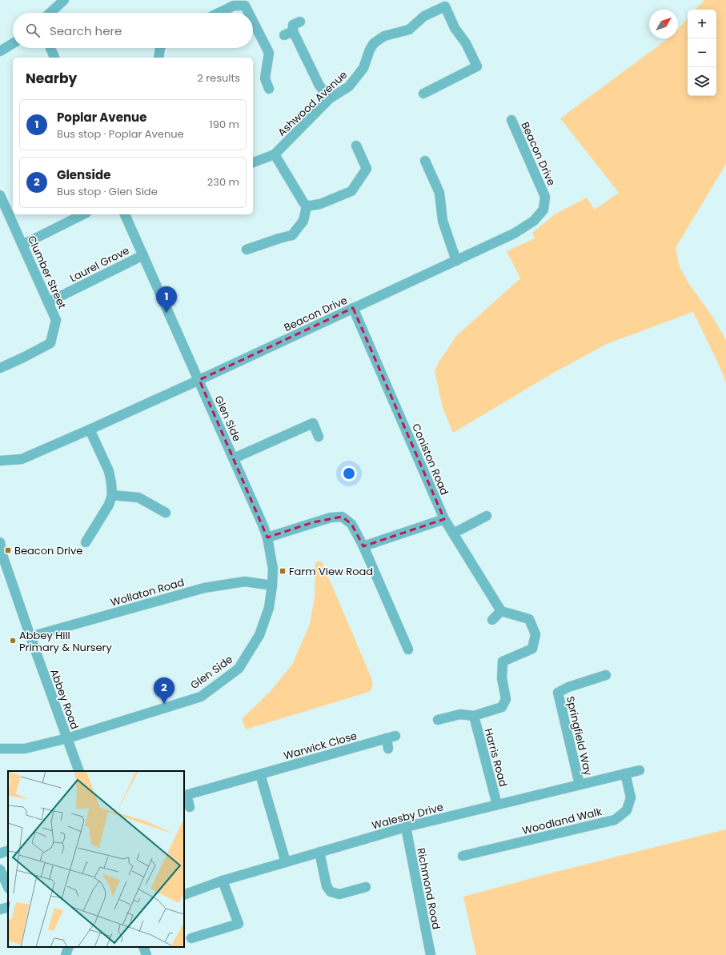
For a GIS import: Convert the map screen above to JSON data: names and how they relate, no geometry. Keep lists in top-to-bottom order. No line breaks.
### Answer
{"streets":{"street":["Ashwood Avenue","Beacon Drive","Laurel Grove","Clumber Street","Glen Side","Coniston Road","Wollaton Road","Abbey Road","Springfield Way","Warwick Close","Harris Road","Walesby Drive","Woodland Walk","Richmond Road"]},"crossings":[["Beacon Drive","Glen Side"],["Beacon Drive","Coniston Road"],["Laurel Grove","Clumber Street"],["Laurel Grove","Glen Side"],["Glen Side","Wollaton Road"],["Glen Side","Abbey Road"],["Wollaton Road","Abbey Road"],["Springfield Way","Walesby Drive"],["Harris Road","Walesby Drive"],["Walesby Drive","Woodland Walk"],["Walesby Drive","Richmond Road"]],"places":{"transit":["Beacon Drive","Farm View Road"],"other":["Abbey Hill Primary & Nursery"]},"north":"top right","page":{"map_buttons":["+","−"],"search":"Search here","heading":["Nearby","2 results"],"list":[{"mark":"1","name":"Poplar Avenue","note":"Bus stop · Poplar Avenue","value":"190 m"},{"mark":"2","name":"Glenside","note":"Bus stop · Glen Side","value":"230 m"}],"pins":["1","2"]}}
